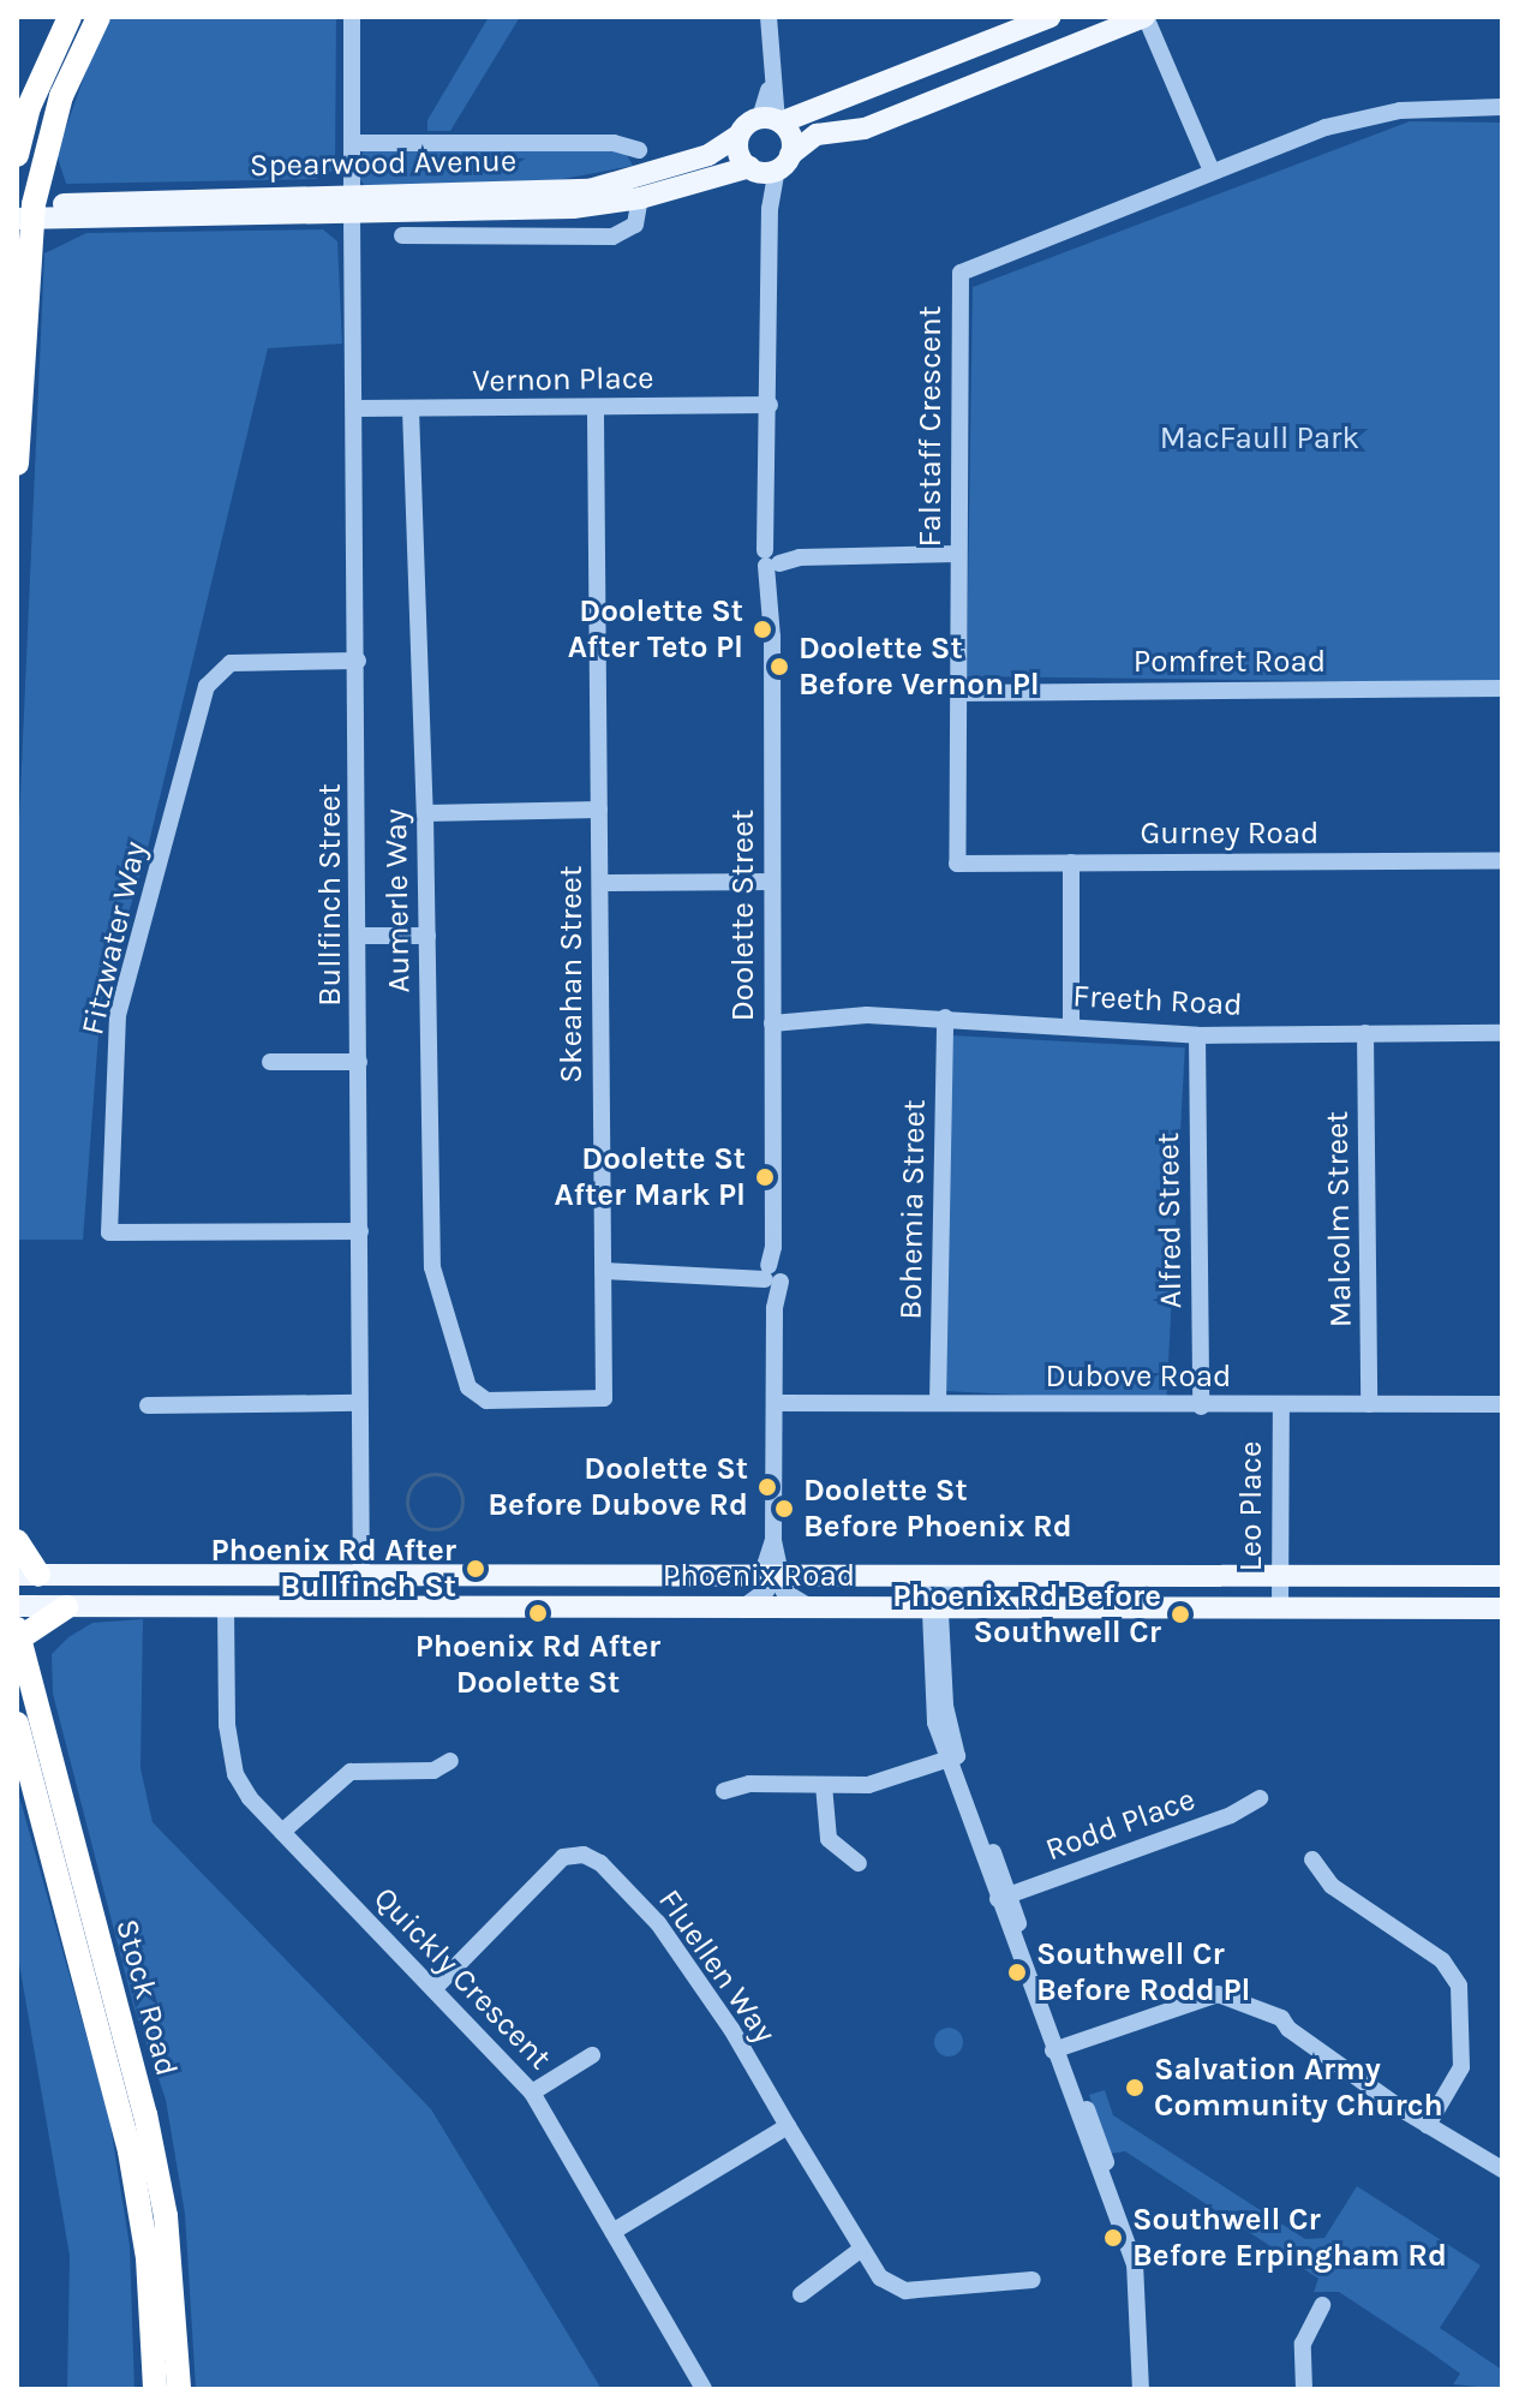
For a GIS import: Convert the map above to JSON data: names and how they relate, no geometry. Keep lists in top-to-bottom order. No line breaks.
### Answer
{"streets":{"highway":["Stock Road"],"main road":["Spearwood Avenue","Phoenix Road"],"street":["Vernon Place","Falstaff Crescent","Pomfret Road","Gurney Road","Bullfinch Street","Aumerle Way","Doolette Street","Fitzwater Way","Skeahan Street","Freeth Road","Bohemia Street","Malcolm Street","Alfred Street","Dubove Road","Leo Place","Rodd Place","Fluellen Way","Quickly Crescent"]},"crossings":[["Spearwood Avenue","Bullfinch Street"],["Spearwood Avenue","Doolette Street"],["Vernon Place","Bullfinch Street"],["Vernon Place","Aumerle Way"],["Vernon Place","Doolette Street"],["Vernon Place","Skeahan Street"],["Falstaff Crescent","Pomfret Road"],["Falstaff Crescent","Gurney Road"],["Bullfinch Street","Fitzwater Way"],["Bullfinch Street","Phoenix Road"],["Aumerle Way","Skeahan Street"],["Doolette Street","Freeth Road"],["Doolette Street","Dubove Road"],["Doolette Street","Phoenix Road"],["Freeth Road","Bohemia Street"],["Freeth Road","Malcolm Street"],["Freeth Road","Alfred Street"],["Bohemia Street","Dubove Road"],["Malcolm Street","Dubove Road"],["Alfred Street","Dubove Road"],["Dubove Road","Leo Place"],["Leo Place","Phoenix Road"],["Phoenix Road","Quickly Crescent"],["Fluellen Way","Quickly Crescent"]],"parks":["MacFaull Park"],"places":["Doolette St After Teto Pl","Doolette St Before Vernon Pl","Doolette St After Mark Pl","Doolette St Before Dubove Rd","Doolette St Before Phoenix Rd","Phoenix Rd After Bullfinch St","Phoenix Rd After Doolette St","Phoenix Rd Before Southwell Cr","Southwell Cr Before Rodd Pl","Salvation Army Community Church","Southwell Cr Before Erpingham Rd"]}
